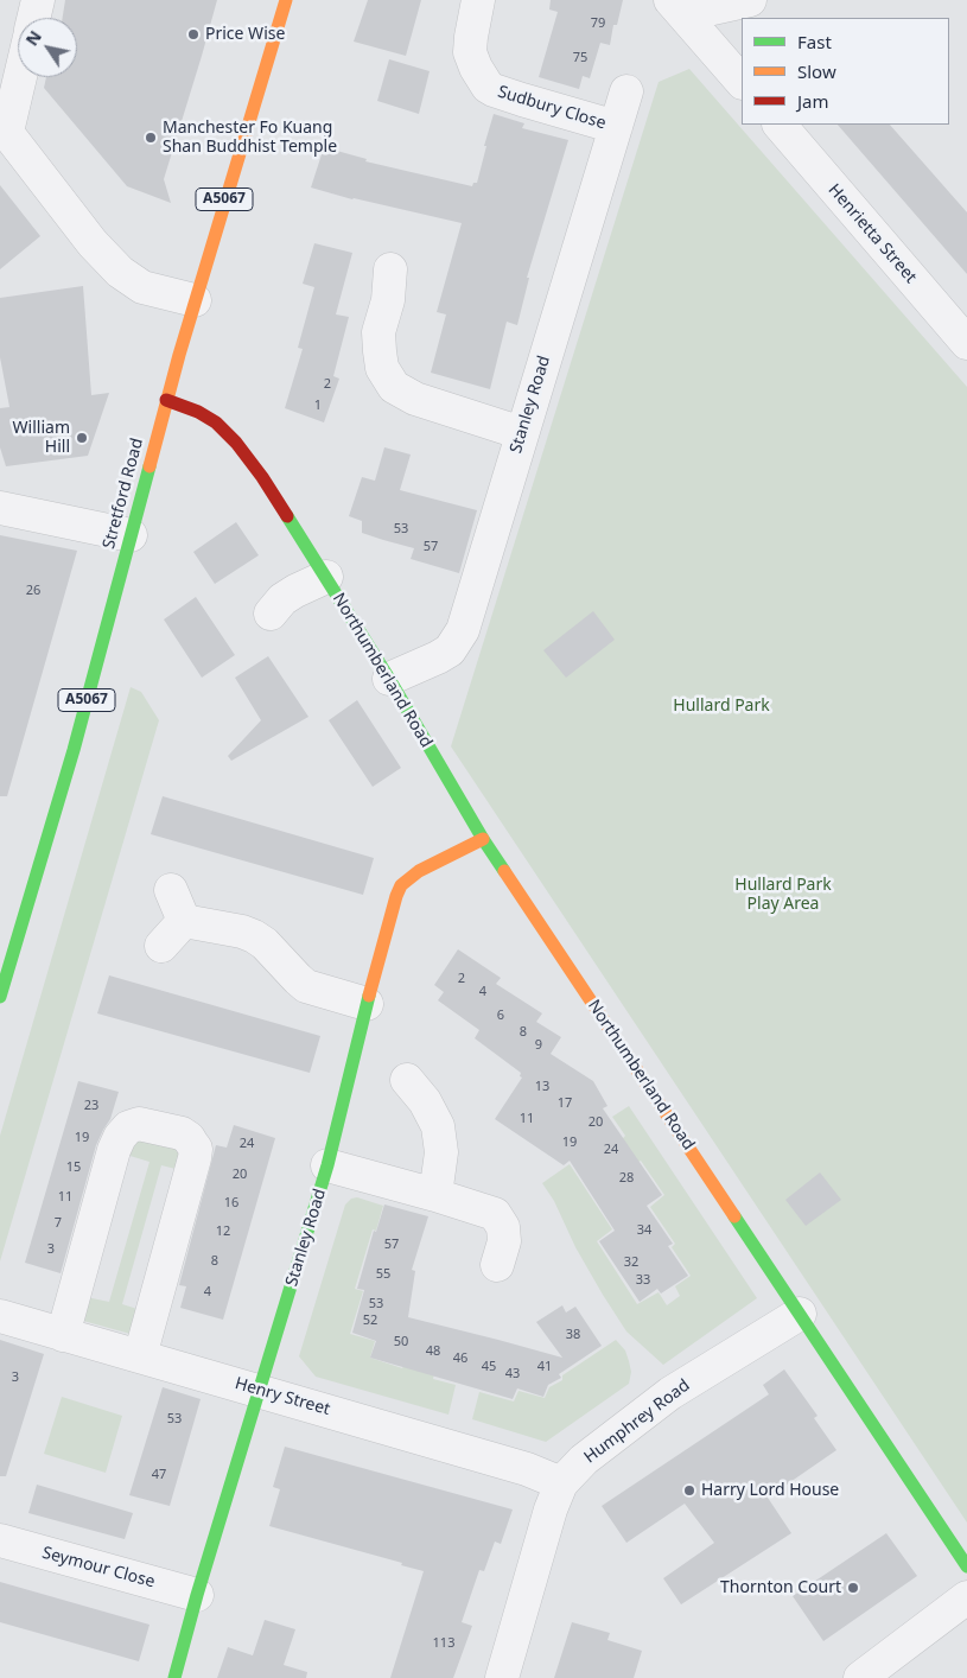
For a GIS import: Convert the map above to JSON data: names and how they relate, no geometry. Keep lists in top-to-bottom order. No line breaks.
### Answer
{"streets":{"main road":["A5067","Stanley Road","Stretford Road","Northumberland Road"],"street":["Sudbury Close","Henrietta Street","Henry Street","Humphrey Road","Seymour Close"]},"crossings":[["Sudbury Close","Stanley Road"],["Stanley Road","Northumberland Road"],["Stanley Road","Henry Street"],["Stanley Road","Seymour Close"],["Stretford Road","Northumberland Road"],["Northumberland Road","Humphrey Road"],["Henry Street","Humphrey Road"]],"parks":["Hullard Park","Hullard Park Play Area"],"places":["Price Wise","Manchester Fo Kuang Shan Buddhist Temple","William Hill","Harry Lord House","Thornton Court"],"house_numbers":["79","75","2","1","53","57","26","2","4","6","8","9","13","17","23","11","20","19","19","24","24","15","20","28","11","16","7","34","12","57","3","8","32","55","33","4","53","52","38","50","48","46","45","41","43","3","53","47","113"],"legend":["Fast","Slow","Jam"],"north":"top left"}
